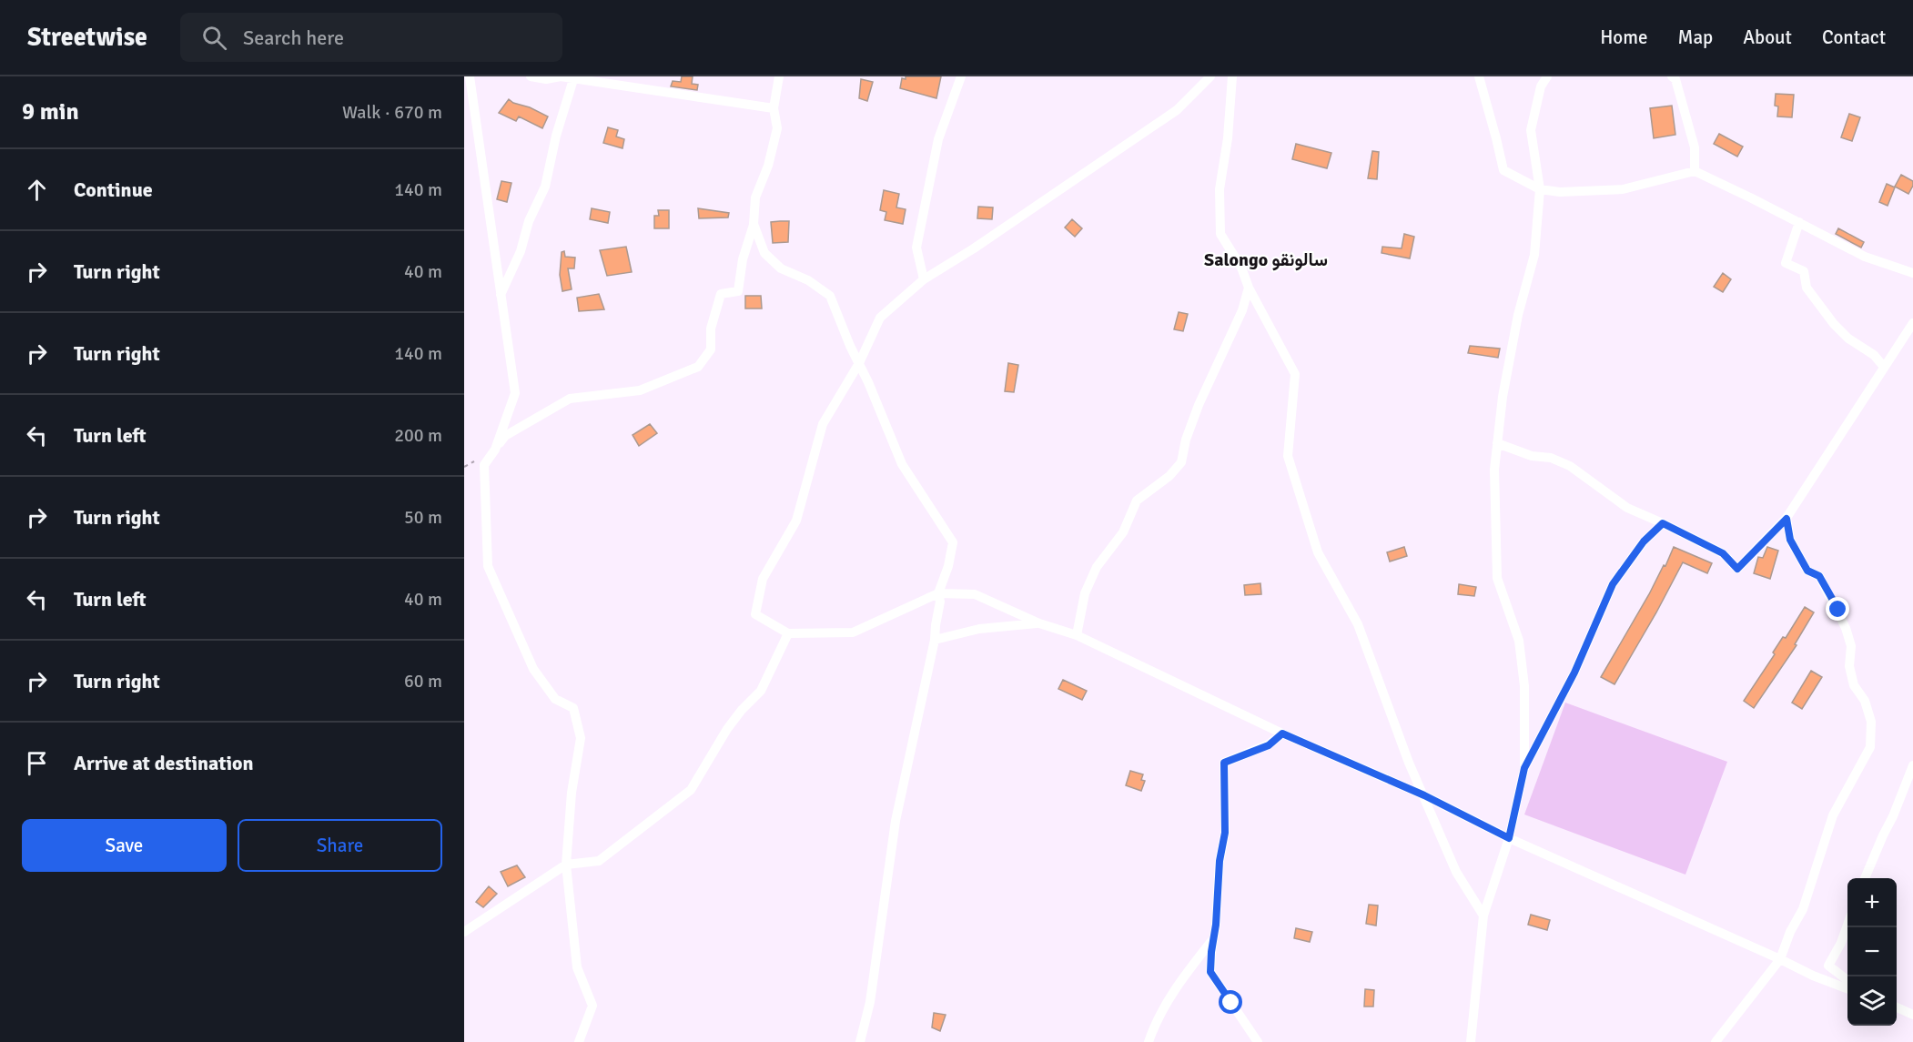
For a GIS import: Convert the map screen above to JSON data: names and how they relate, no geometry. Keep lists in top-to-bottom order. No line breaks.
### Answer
{"districts":["Salongo سالونقو"],"page":{"header":"Streetwise","search":"Search here","nav":["Home","Map","About","Contact"],"heading":["9 min","Walk · 670 m"],"list":[["Continue","140 m"],["Turn right","40 m"],["Turn right","140 m"],["Turn left","200 m"],["Turn right","50 m"],["Turn left","40 m"],["Turn right","60 m"],"Arrive at destination"],"buttons":["Save","Share"],"map_buttons":["+","−"]}}
